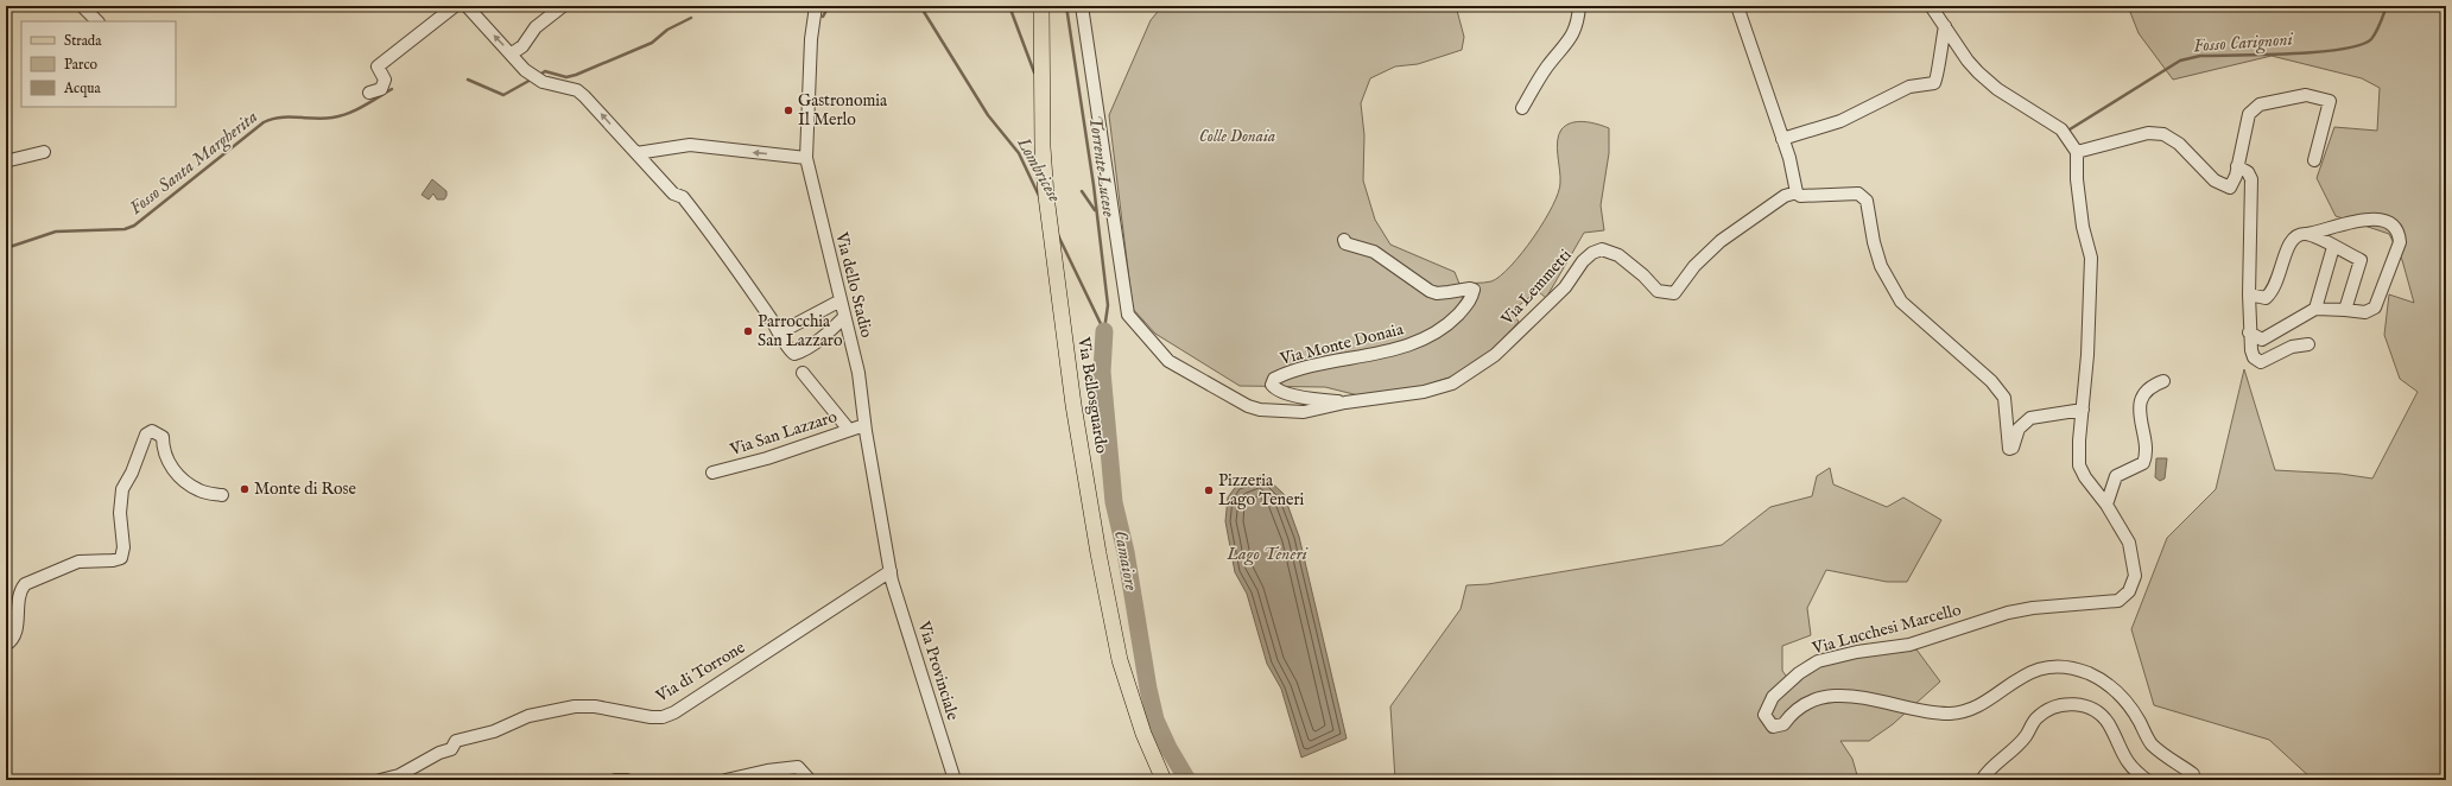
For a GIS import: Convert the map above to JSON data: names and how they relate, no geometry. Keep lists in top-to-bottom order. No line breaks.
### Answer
{"streets":{"main road":["Via Bellosguardo"],"street":["Via dello Stadio","Via Lemmetti","Via Monte Donaia","Via San Lazzaro","Via Lucchesi Marcello","Via Provinciale","Via di Torrone"]},"crossings":[["Via dello Stadio","Via San Lazzaro"],["Via dello Stadio","Via Provinciale"],["Via dello Stadio","Via di Torrone"],["Via Lemmetti","Via Monte Donaia"],["Via Provinciale","Via di Torrone"]],"water":["Fosso Carignoni","Fosso Santa Margherita","Torrente Lucese","Lombricese","Lago Teneri","Camaiore"],"parks":["Colle Donaia"],"places":["Gastronomia Il Merlo","Parrocchia San Lazzaro","Monte di Rose","Pizzeria Lago Teneri"],"legend":["Strada","Parco","Acqua"]}
